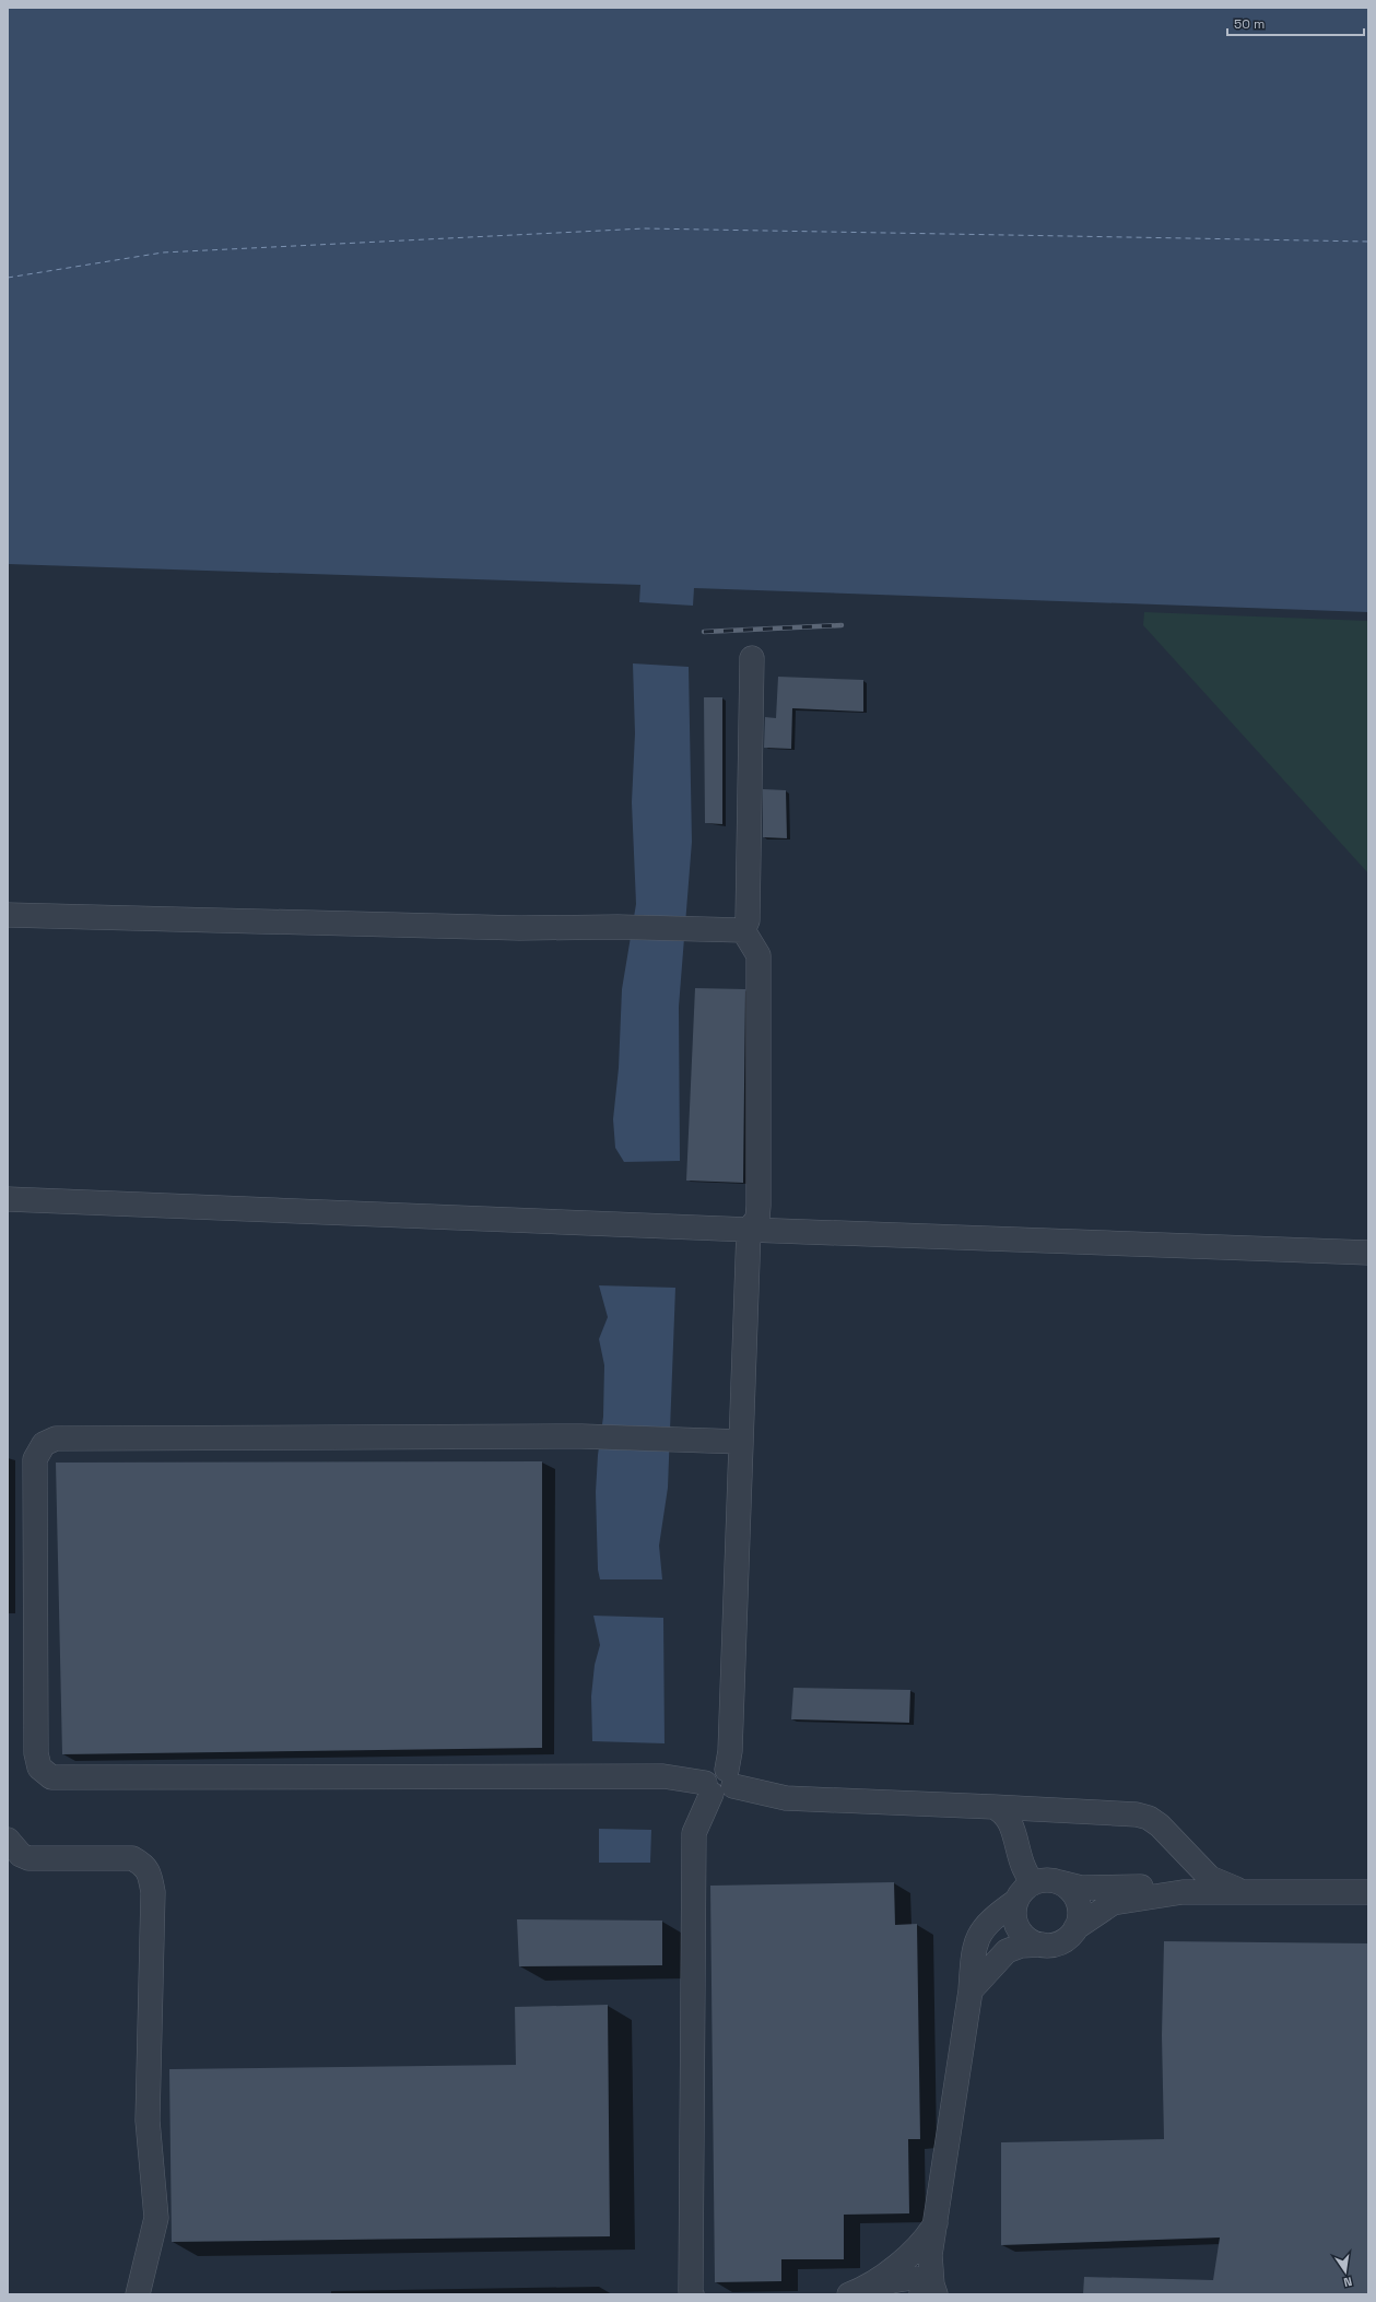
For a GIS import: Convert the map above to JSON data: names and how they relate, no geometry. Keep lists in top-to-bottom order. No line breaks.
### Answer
{"scale_bar":"50 m","north":"bottom"}
